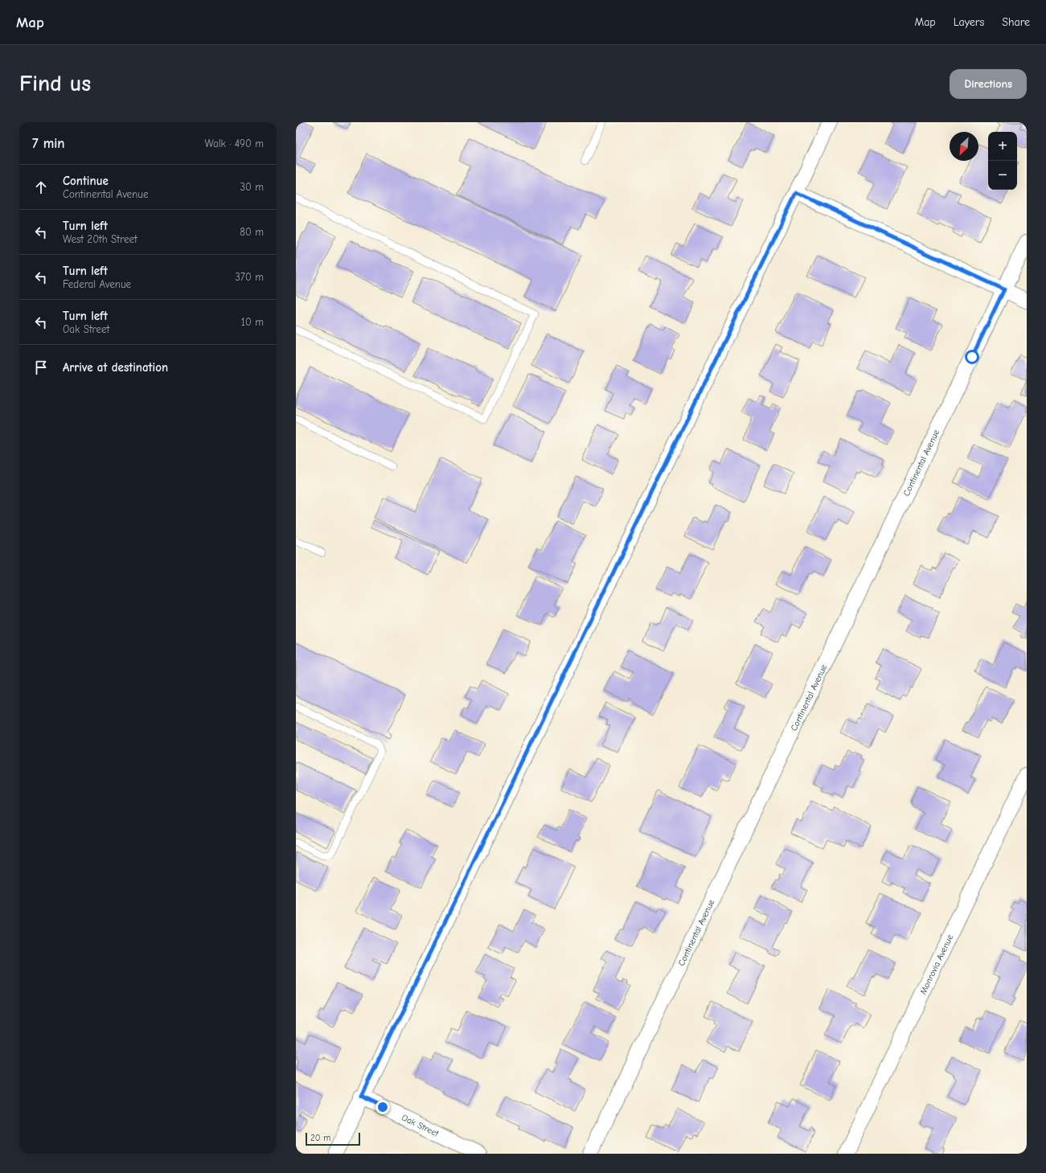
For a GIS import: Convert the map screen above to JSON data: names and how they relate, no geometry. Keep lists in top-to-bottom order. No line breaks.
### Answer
{"streets":{"street":["Continental Avenue","Monrovia Avenue","Oak Street"]},"scale_bar":"20 m","north":"bottom left","page":{"header":"Map","nav":["Map","Layers","Share"],"buttons":"Directions","title":"Find us","heading":["7 min","Walk · 490 m"],"map_buttons":["+","−"],"list":[["Continue","Continental Avenue","30 m"],["Turn left","West 20th Street","80 m"],["Turn left","Federal Avenue","370 m"],["Turn left","Oak Street","10 m"],"Arrive at destination"],"scale":"20 m"}}
